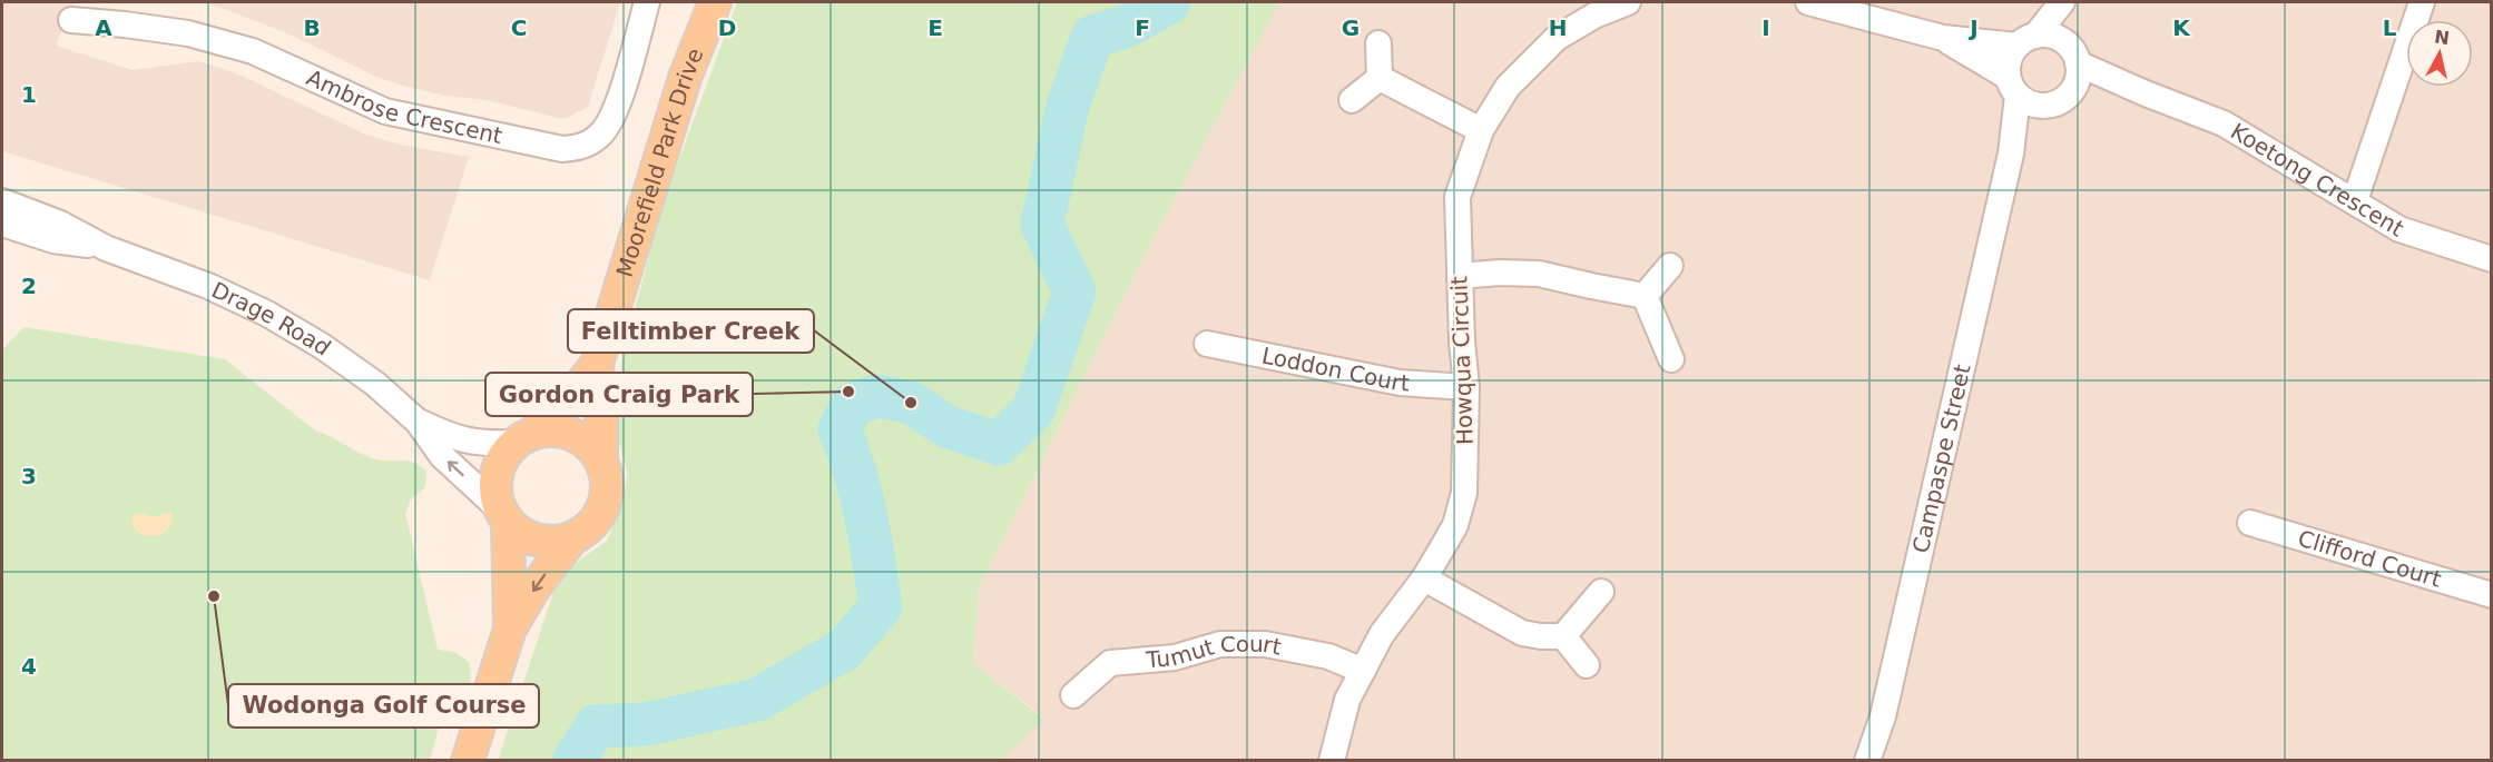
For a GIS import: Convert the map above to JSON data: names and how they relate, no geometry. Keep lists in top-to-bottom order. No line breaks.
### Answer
{"streets":{"main road":["Moorefield Park Drive"],"street":["Ambrose Crescent","Koetong Crescent","Drage Road","Howqua Circuit","Loddon Court","Campaspe Street","Clifford Court","Tumut Court"]},"crossings":[["Koetong Crescent","Campaspe Street"],["Howqua Circuit","Loddon Court"],["Howqua Circuit","Tumut Court"]],"places":["Gordon Craig Park","Felltimber Creek","Wodonga Golf Course"],"north":"top","grid":{"columns":["A","B","C","D","E","F","G","H","I","J","K","L"],"rows":["1","2","3","4"]}}
